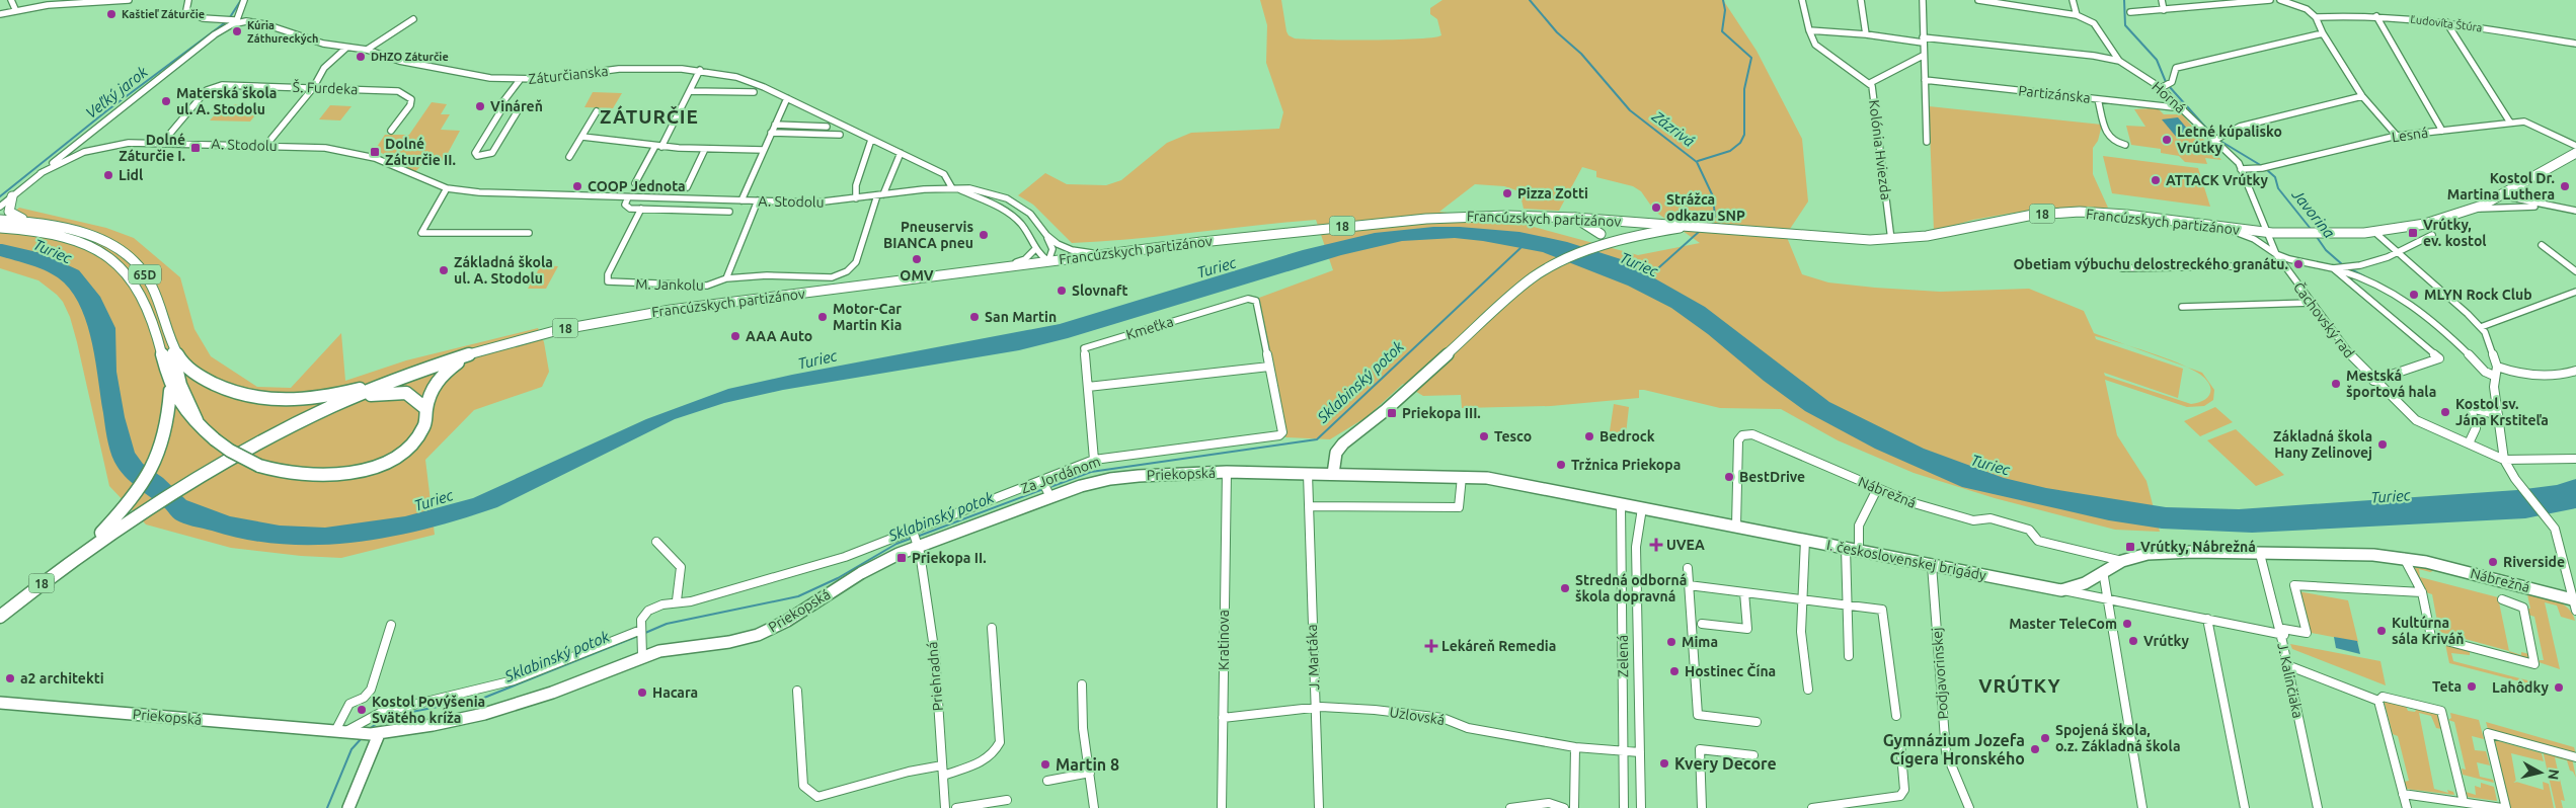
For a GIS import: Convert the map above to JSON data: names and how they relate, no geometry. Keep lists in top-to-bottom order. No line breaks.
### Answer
{"streets":{"main road":["18","Francúzskych partizánov","65D"],"street":["Ľudovíta Štúra","Záturčianska","Š. Furdeka","Partizánska","Horná","Lesná","A. Stodolu","Kolónia Hviezda","M. Jankolu","Čachovský rad","Kmeťka","Priekopská","Za Jordánom","Nábrežná","I. československej brigády","Kratinova","Zelená","J. Martáka","Podjavorinskej","Priehradná","J. Kalinčiaka","Uzlovská"]},"crossings":[["Záturčianska","A. Stodolu"],["Š. Furdeka","A. Stodolu"],["Partizánska","Horná"],["Horná","Lesná"],["Horná","Francúzskych partizánov"],["Horná","Čachovský rad"],["Kolónia Hviezda","Francúzskych partizánov"],["18","Francúzskych partizánov"],["Francúzskych partizánov","Čachovský rad"],["Kmeťka","Za Jordánom"],["Priekopská","I. československej brigády"],["Priekopská","Kratinova"],["Priekopská","J. Martáka"],["Priekopská","Priehradná"],["Za Jordánom","Priehradná"],["Nábrežná","I. československej brigády"],["Nábrežná","J. Kalinčiaka"],["I. československej brigády","Zelená"],["I. československej brigády","Podjavorinskej"],["I. československej brigády","J. Kalinčiaka"],["Kratinova","Uzlovská"],["Zelená","Uzlovská"],["J. Martáka","Uzlovská"]],"districts":["ZÁTURČIE","VRÚTKY"],"water":["Veľký jarok","Zázrivá","Javorina","Turiec","Sklabinský potok"],"places":{"other":["Kaštieľ Záturčie","Kúria Záthureckých","DHZO Záturčie","Materská škola ul. A. Stodolu","Vináreň","Letné kúpalisko Vrútky","Lidl","ATTACK Vrútky","COOP Jednota","Kostol Dr. Martina Luthera","Pizza Zotti","Strážca odkazu SNP","Pneuservis BIANCA pneu","OMV","Obetiam výbuchu delostreckého granátu.","Základná škola ul. A. Stodolu","Slovnaft","MLYN Rock Club","Motor-Car Martin Kia","San Martin","AAA Auto","Mestská športová hala","Kostol sv. Jána Krstiteľa","Tesco","Bedrock","Základná škola Hany Zelinovej","Tržnica Priekopa","BestDrive","Riverside","Stredná odborná škola dopravná","Master TeleCom","Kultúrna sála Kriváň","Vrútky","Mima","Hostinec Čína","a2 architekti","Teta","Lahôdky","Hacara","Kostol Povýšenia Svätého kríža","Spojená škola, o.z. Základná škola","Gymnázium Jozefa Cígera Hronského","Kvery Decore","Martin 8"],"transit":["Dolné Záturčie I.","Dolné Záturčie II.","Vrútky, ev. kostol","Priekopa III.","Vrútky, Nábrežná","Priekopa II."],"health":["UVEA","Lekáreň Remedia"]},"north":"right"}
